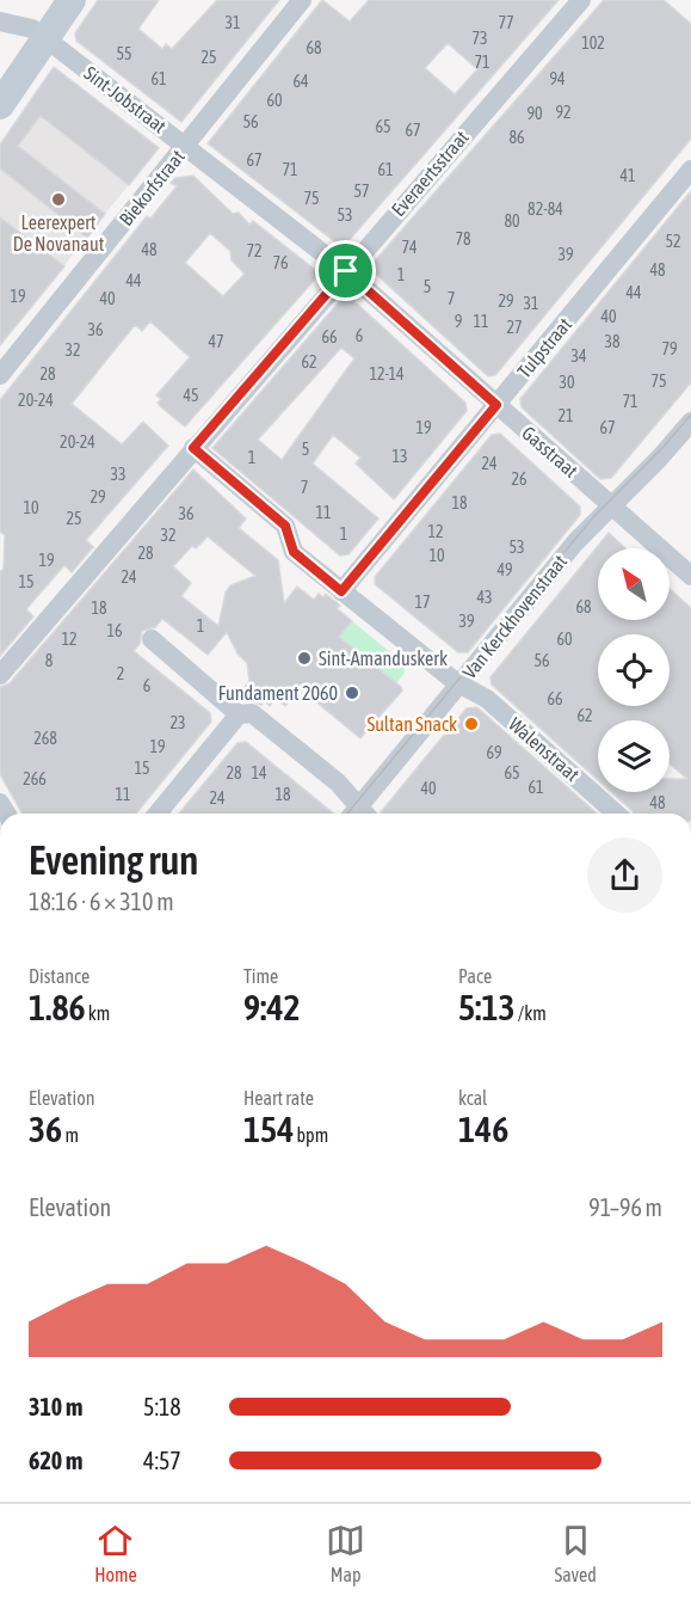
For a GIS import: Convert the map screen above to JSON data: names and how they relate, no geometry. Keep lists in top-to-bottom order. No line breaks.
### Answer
{"streets":{"street":["Sint-Jobstraat","Everaertsstraat","Biekorfstraat","Tulpstraat","Gasstraat","Van Kerckhovenstraat","Walenstraat"]},"crossings":[["Sint-Jobstraat","Everaertsstraat"],["Sint-Jobstraat","Biekorfstraat"],["Sint-Jobstraat","Gasstraat"],["Everaertsstraat","Gasstraat"],["Everaertsstraat","Walenstraat"],["Tulpstraat","Gasstraat"],["Tulpstraat","Walenstraat"],["Gasstraat","Van Kerckhovenstraat"],["Van Kerckhovenstraat","Walenstraat"]],"places":["Leerexpert De Novanaut","Sint-Amanduskerk","Fundament 2060","Sultan Snack"],"house_numbers":["31","77","73","102","68","55","25","71","61","94","64","60","92","90","56","65","67","86","67","71","61","41","57","75","82-84","53","80","78","52","74","48","72","39","76","48","1","44","5","44","19","40","7","29","31","40","9","11","27","36","6","66","47","38","79","32","34","62","28","12-14","75","30","45","20-24","71","21","19","67","20-24","5","13","1","24","33","26","7","29","18","10","11","36","25","12","1","32","53","28","10","19","49","24","15","43","17","68","18","39","1","16","12","60","8","56","2","6","66","62","23","268","19","69","15","28","14","65","266","61","40","11","18","24","48"],"north":"top left","page":{"heading":["Evening run","18:16 · 6 × 310 m"],"stats":[["Distance","1.86 km"],["Time","9:42"],["Pace","5:13 /km"],["Elevation","36 m"],["Heart rate","154 bpm"],["kcal","146"]],"chart":["Elevation","91–96 m"],"list":[{"name":"310 m","note":"5:18"},{"name":"620 m","note":"4:57"}],"tabs":["Home","Map","Saved"]}}
